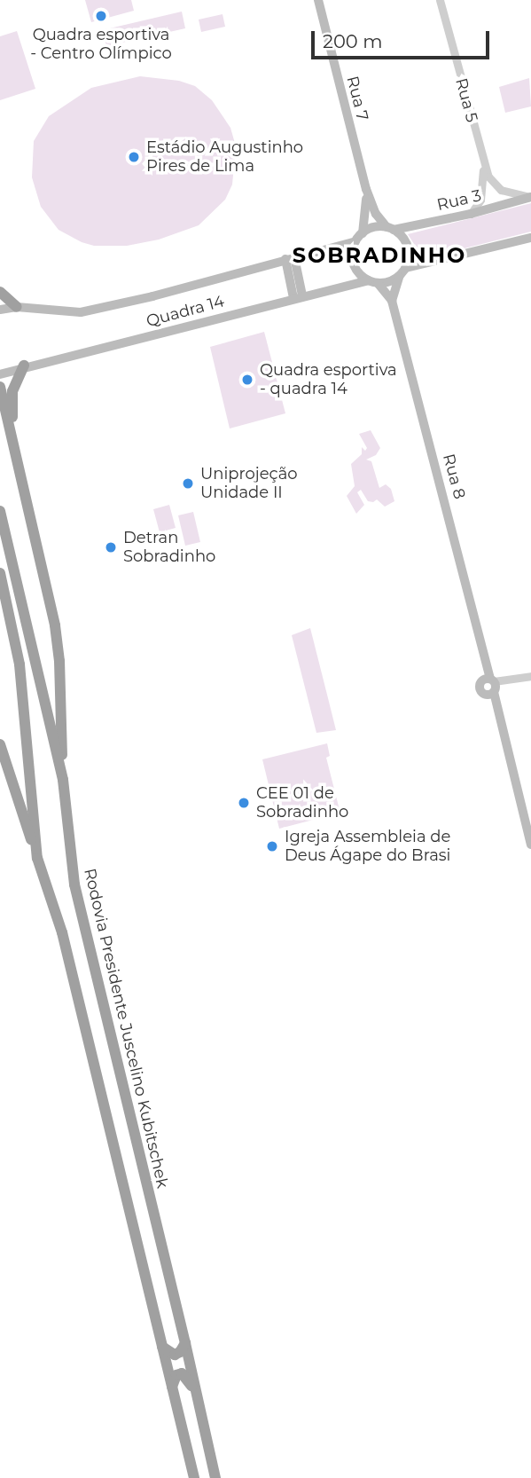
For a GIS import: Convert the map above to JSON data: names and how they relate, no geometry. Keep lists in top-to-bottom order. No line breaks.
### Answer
{"streets":{"highway":["Rodovia Presidente Juscelino Kubitschek"],"main road":["Rua 7","Rua 3","Quadra 14","Rua 8"],"street":["Rua 5"]},"crossings":[["Rua 7","Rua 3"],["Rua 7","Quadra 14"],["Rua 7","Rua 8"],["Rua 3","Quadra 14"],["Rua 3","Rua 8"],["Quadra 14","Rua 8"]],"districts":["SOBRADINHO"],"places":["Quadra esportiva - Centro Olímpico","Estádio Augustinho Pires de Lima","Quadra esportiva - quadra 14","Uniprojeção Unidade II","Detran Sobradinho","CEE 01 de Sobradinho","Igreja Assembleia de Deus Ágape do Brasi"],"scale_bar":"200 m"}
